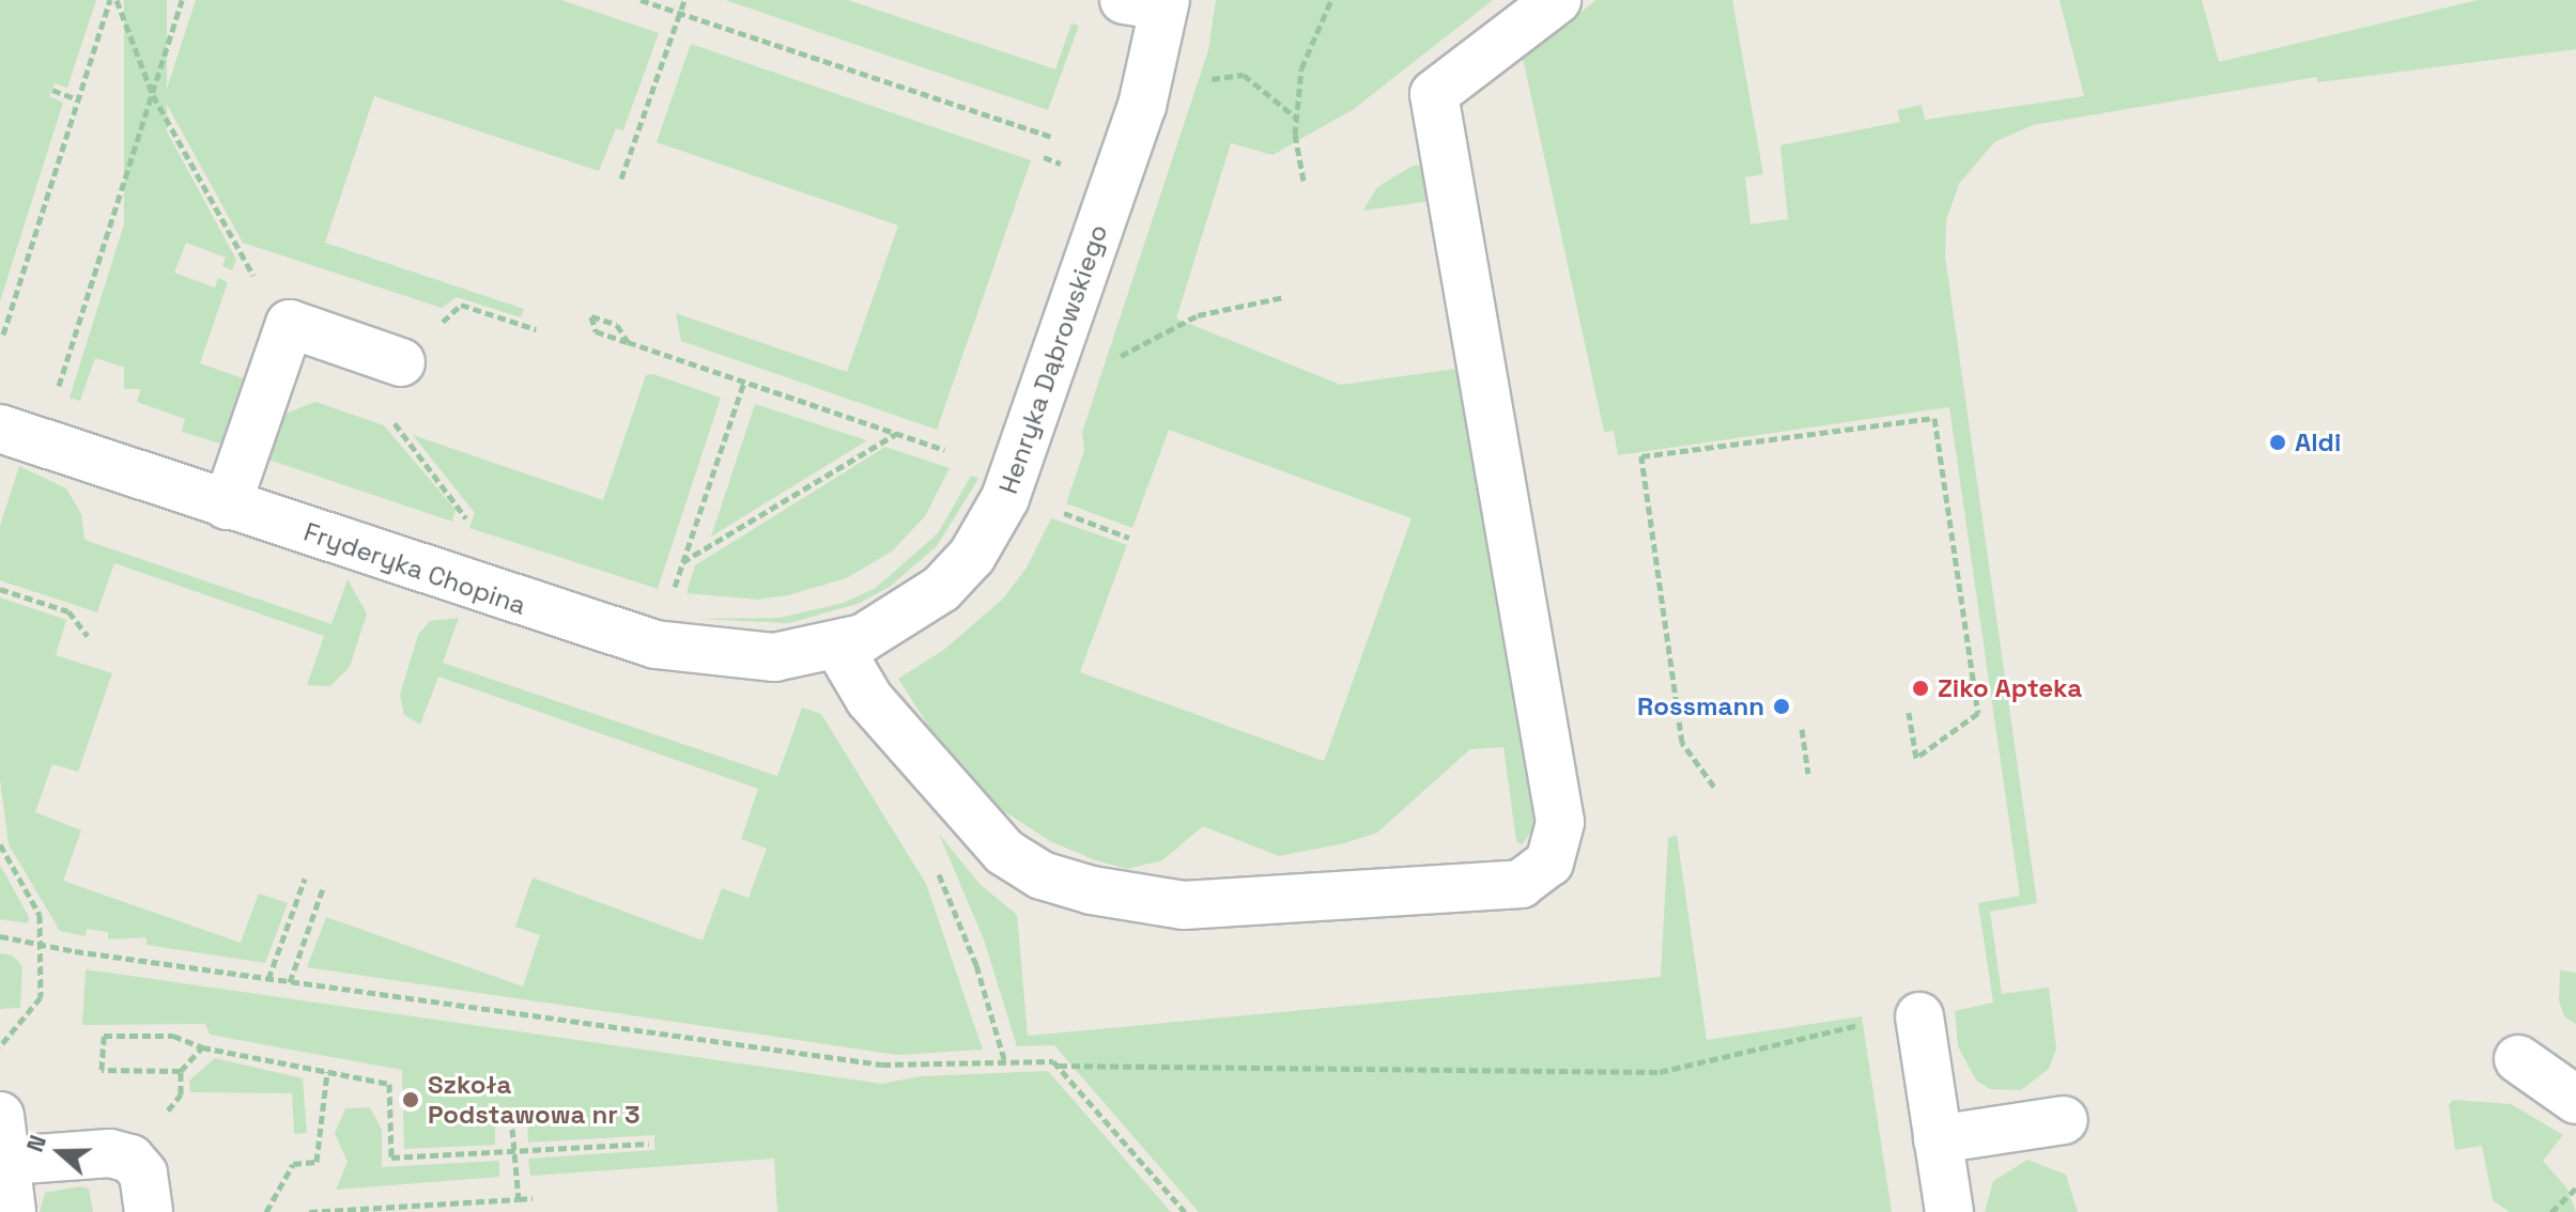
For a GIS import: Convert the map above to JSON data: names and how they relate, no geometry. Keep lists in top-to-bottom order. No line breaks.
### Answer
{"streets":{"street":["Henryka Dąbrowskiego","Fryderyka Chopina"]},"crossings":[["Henryka Dąbrowskiego","Fryderyka Chopina"]],"places":["Aldi","Ziko Apteka","Rossmann","Szkoła Podstawowa nr 3"],"north":"left"}
